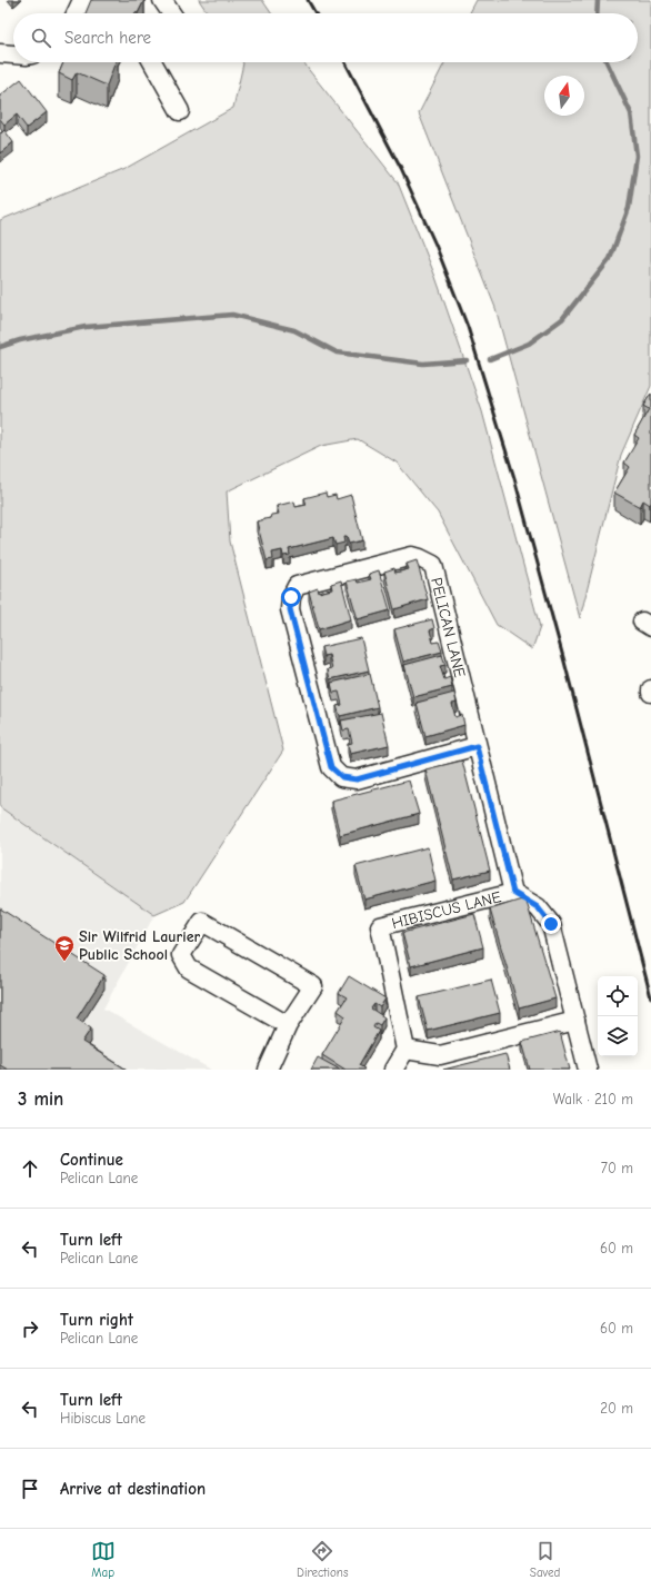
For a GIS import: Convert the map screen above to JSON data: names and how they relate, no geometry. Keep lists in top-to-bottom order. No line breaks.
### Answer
{"streets":{"street":["PELICAN LANE","HIBISCUS LANE"]},"crossings":[["PELICAN LANE","HIBISCUS LANE"]],"places":{"school or university":["Sir Wilfrid Laurier Public School"]},"north":"top","page":{"search":"Search here","heading":["3 min","Walk · 210 m"],"list":[["Continue","Pelican Lane","70 m"],["Turn left","Pelican Lane","60 m"],["Turn right","Pelican Lane","60 m"],["Turn left","Hibiscus Lane","20 m"],"Arrive at destination"],"nav":["Map","Directions","Saved"]}}
